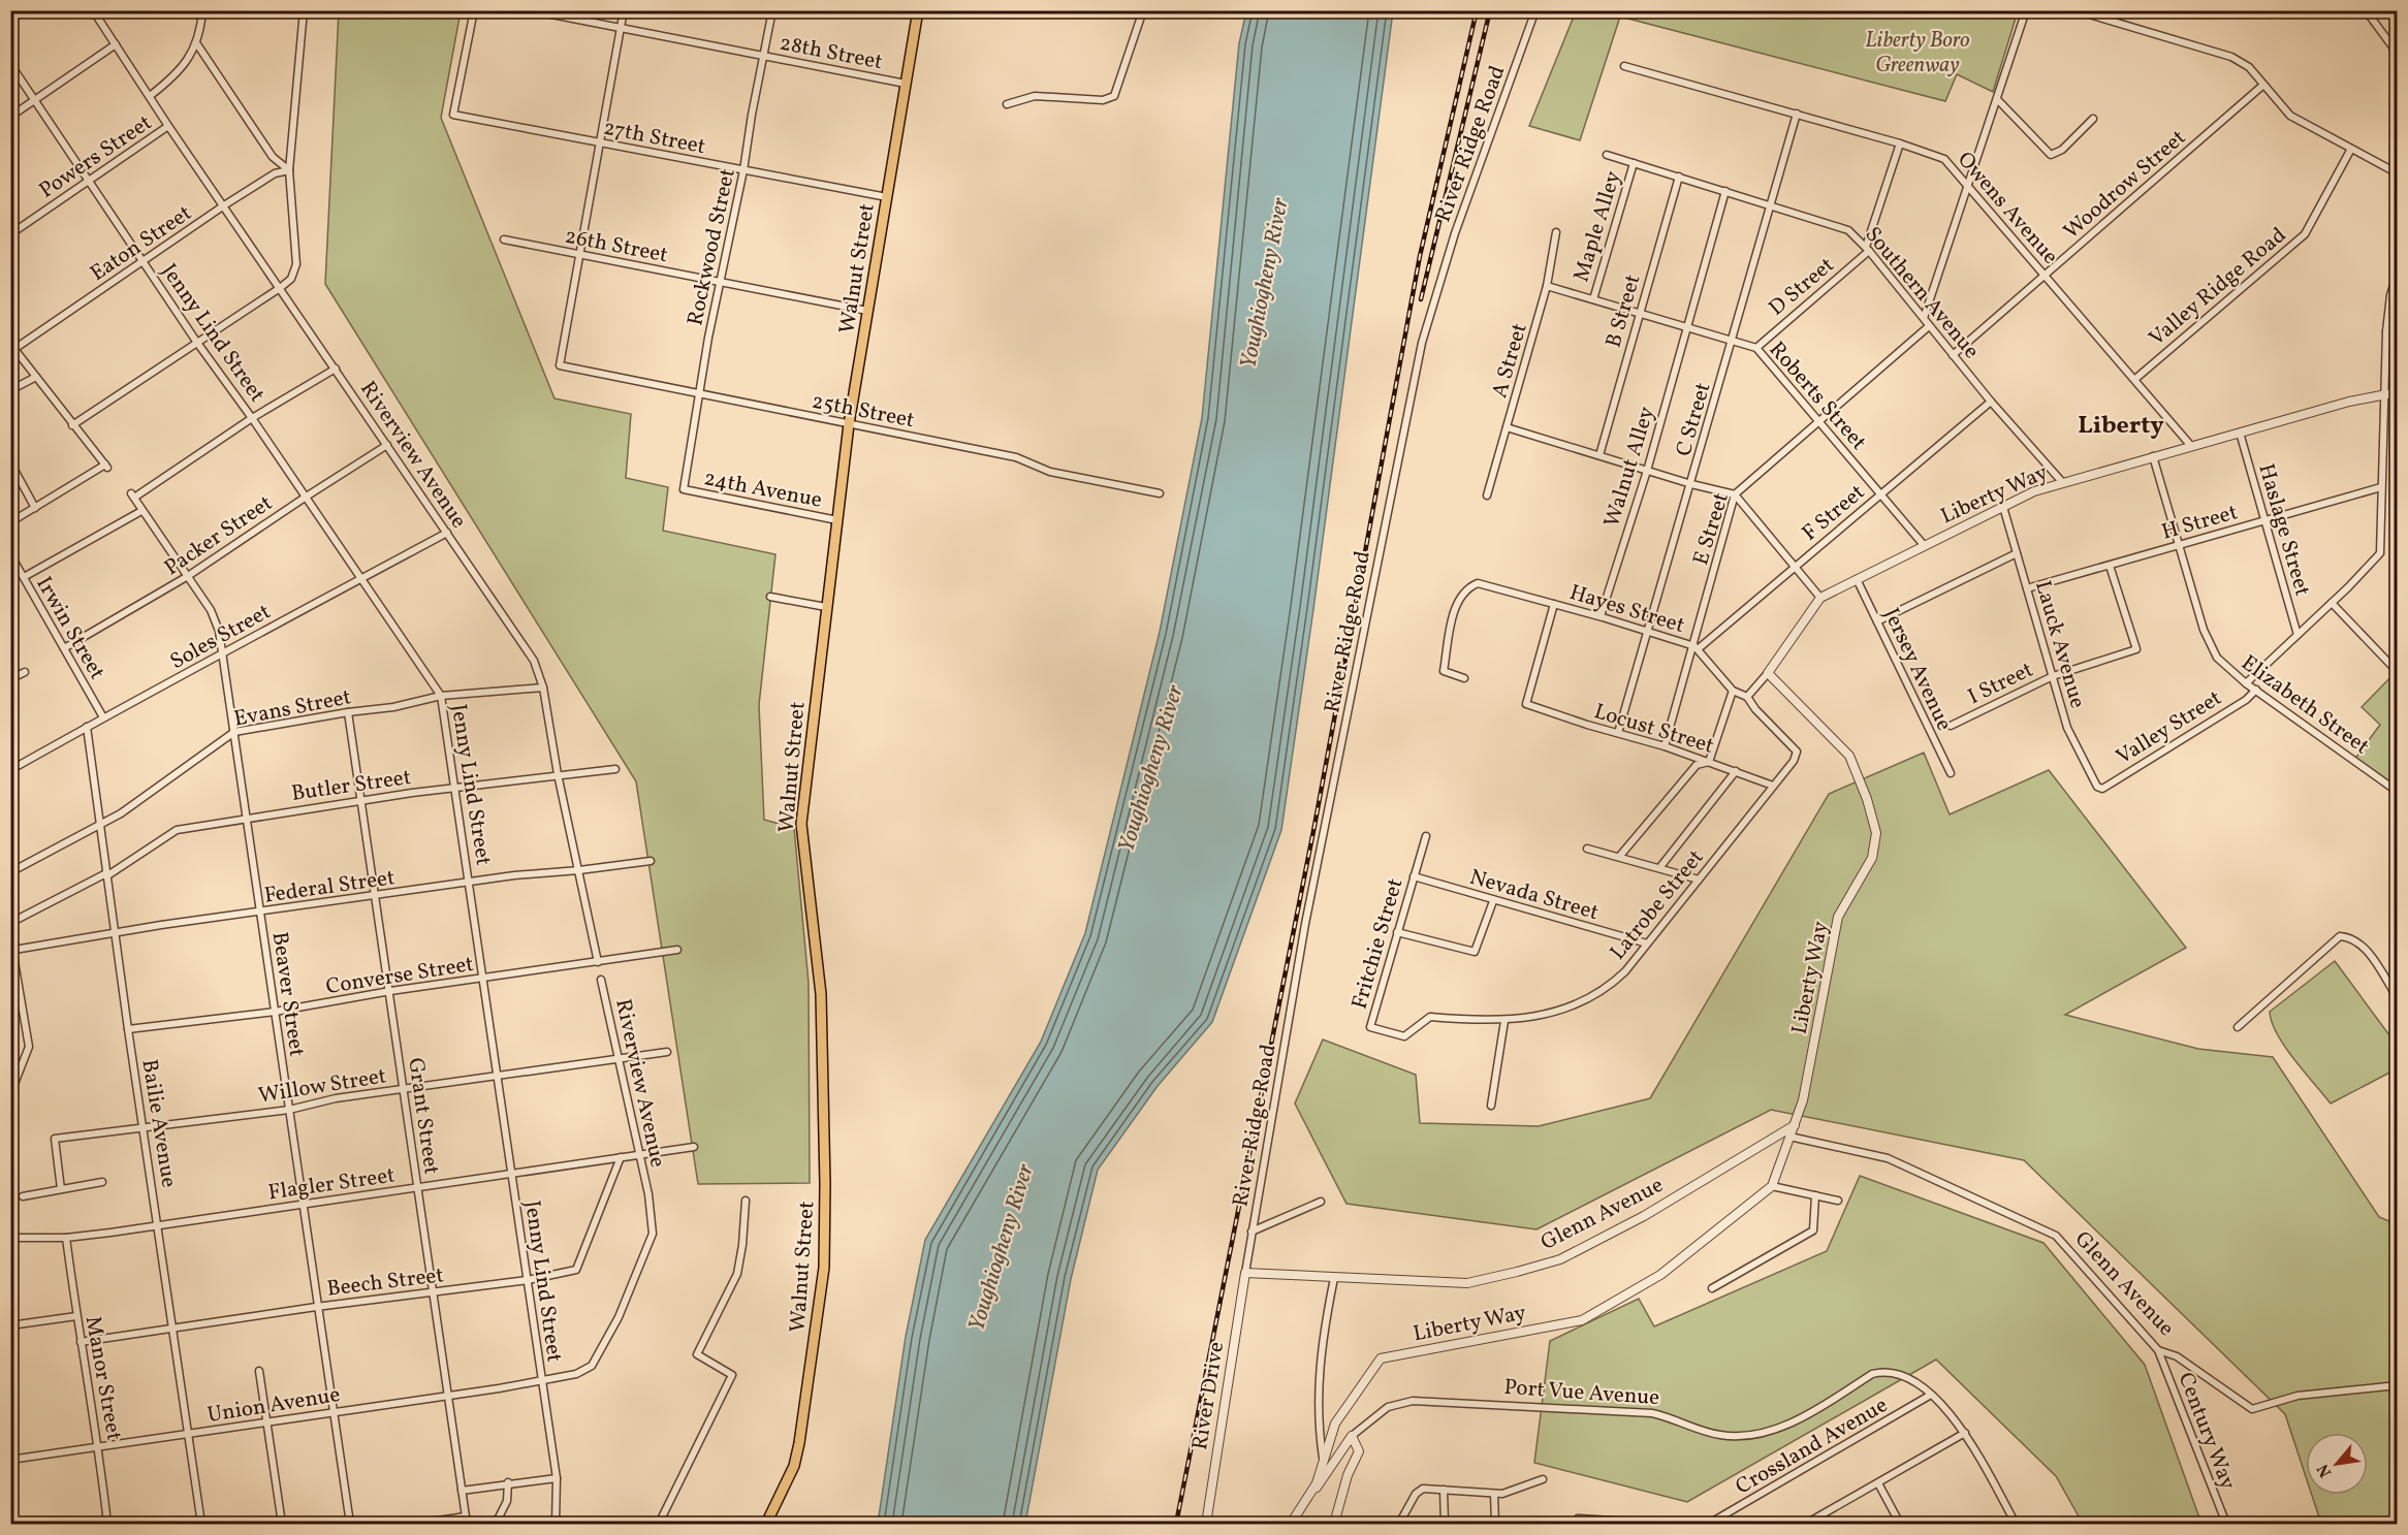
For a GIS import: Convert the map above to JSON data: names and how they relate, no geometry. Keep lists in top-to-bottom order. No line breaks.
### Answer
{"streets":{"main road":["Walnut Street"],"street":["28th Street","27th Street","River Ridge Road","Powers Street","Woodrow Street","Owens Avenue","Maple Alley","Eaton Street","26th Street","Rockwood Street","D Street","Valley Ridge Road","Southern Avenue","B Street","Jenny Lind Street","A Street","Roberts Street","25th Street","C Street","Riverview Avenue","Walnut Alley","24th Avenue","Liberty Way","F Street","H Street","E Street","Haslage Street","Packer Street","Hayes Street","Irwin Street","Soles Street","Lauck Avenue","Jersey Avenue","I Street","Elizabeth Street","Evans Street","Valley Street","Locust Street","Butler Street","Federal Street","Nevada Street","Latrobe Street","Fritchie Street","Converse Street","Beaver Street","Willow Street","Grant Street","Bailie Avenue","Flagler Street","Glenn Avenue","Beech Street","Manor Street","Port Vue Avenue","River Drive","Union Avenue","Century Way","Crossland Avenue"]},"crossings":[["28th Street","Rockwood Street"],["28th Street","Walnut Street"],["27th Street","Rockwood Street"],["27th Street","Walnut Street"],["River Ridge Road","Glenn Avenue"],["River Ridge Road","River Drive"],["Powers Street","Jenny Lind Street"],["Powers Street","Riverview Avenue"],["Woodrow Street","Owens Avenue"],["Woodrow Street","Southern Avenue"],["Owens Avenue","Valley Ridge Road"],["Owens Avenue","C Street"],["Owens Avenue","Liberty Way"],["Maple Alley","Southern Avenue"],["Maple Alley","Roberts Street"],["Eaton Street","Jenny Lind Street"],["Eaton Street","Riverview Avenue"],["26th Street","Rockwood Street"],["26th Street","Walnut Street"],["26th Street","25th Street"],["Rockwood Street","25th Street"],["Rockwood Street","24th Avenue"],["Walnut Street","25th Street"],["Walnut Street","24th Avenue"],["D Street","Southern Avenue"],["D Street","Roberts Street"],["Southern Avenue","B Street"],["Southern Avenue","C Street"],["Southern Avenue","Liberty Way"],["Southern Avenue","F Street"],["Southern Avenue","E Street"],["B Street","Roberts Street"],["Jenny Lind Street","Riverview Avenue"],["Jenny Lind Street","Packer Street"],["Jenny Lind Street","Soles Street"],["Jenny Lind Street","Evans Street"],["Jenny Lind Street","Butler Street"],["Jenny Lind Street","Federal Street"],["Jenny Lind Street","Converse Street"],["Jenny Lind Street","Beaver Street"],["Jenny Lind Street","Willow Street"],["Jenny Lind Street","Flagler Street"],["Jenny Lind Street","Beech Street"],["Jenny Lind Street","Union Avenue"],["A Street","Roberts Street"],["Roberts Street","C Street"],["Roberts Street","Walnut Alley"],["Roberts Street","Liberty Way"],["Roberts Street","F Street"],["Roberts Street","E Street"],["C Street","Hayes Street"],["C Street","Locust Street"],["Riverview Avenue","Packer Street"],["Riverview Avenue","Soles Street"],["Riverview Avenue","Evans Street"],["Riverview Avenue","Butler Street"],["Riverview Avenue","Federal Street"],["Riverview Avenue","Converse Street"],["Riverview Avenue","Willow Street"],["Riverview Avenue","Flagler Street"],["Riverview Avenue","Union Avenue"],["Walnut Alley","Hayes Street"],["Liberty Way","Haslage Street"],["Liberty Way","Lauck Avenue"],["Liberty Way","Jersey Avenue"],["Liberty Way","Elizabeth Street"],["Liberty Way","Valley Street"],["Liberty Way","Glenn Avenue"],["Liberty Way","Port Vue Avenue"],["F Street","E Street"],["F Street","Hayes Street"],["H Street","Haslage Street"],["H Street","Lauck Avenue"],["H Street","I Street"],["H Street","Elizabeth Street"],["H Street","Valley Street"],["E Street","Hayes Street"],["E Street","Locust Street"],["Haslage Street","Valley Street"],["Packer Street","Irwin Street"],["Packer Street","Beaver Street"],["Hayes Street","Locust Street"],["Hayes Street","Latrobe Street"],["Irwin Street","Soles Street"],["Soles Street","Beaver Street"],["Soles Street","Bailie Avenue"],["Lauck Avenue","I Street"],["Lauck Avenue","Valley Street"],["Elizabeth Street","Valley Street"],["Evans Street","Beaver Street"],["Evans Street","Grant Street"],["Evans Street","Bailie Avenue"],["Locust Street","Latrobe Street"],["Butler Street","Beaver Street"],["Butler Street","Grant Street"],["Butler Street","Bailie Avenue"],["Federal Street","Beaver Street"],["Federal Street","Grant Street"],["Federal Street","Bailie Avenue"],["Nevada Street","Latrobe Street"],["Nevada Street","Fritchie Street"],["Latrobe Street","Fritchie Street"],["Converse Street","Beaver Street"],["Converse Street","Grant Street"],["Converse Street","Bailie Avenue"],["Beaver Street","Willow Street"],["Beaver Street","Flagler Street"],["Beaver Street","Beech Street"],["Beaver Street","Union Avenue"],["Willow Street","Grant Street"],["Willow Street","Bailie Avenue"],["Grant Street","Flagler Street"],["Grant Street","Beech Street"],["Grant Street","Union Avenue"],["Bailie Avenue","Flagler Street"],["Bailie Avenue","Beech Street"],["Bailie Avenue","Union Avenue"],["Flagler Street","Beech Street"],["Flagler Street","Manor Street"],["Glenn Avenue","River Drive"],["Glenn Avenue","Century Way"],["Beech Street","Manor Street"],["Manor Street","Union Avenue"],["Port Vue Avenue","Crossland Avenue"]],"districts":["Liberty"],"water":["Youghiogheny River"],"parks":["Liberty Boro Greenway"],"north":"bottom left"}
